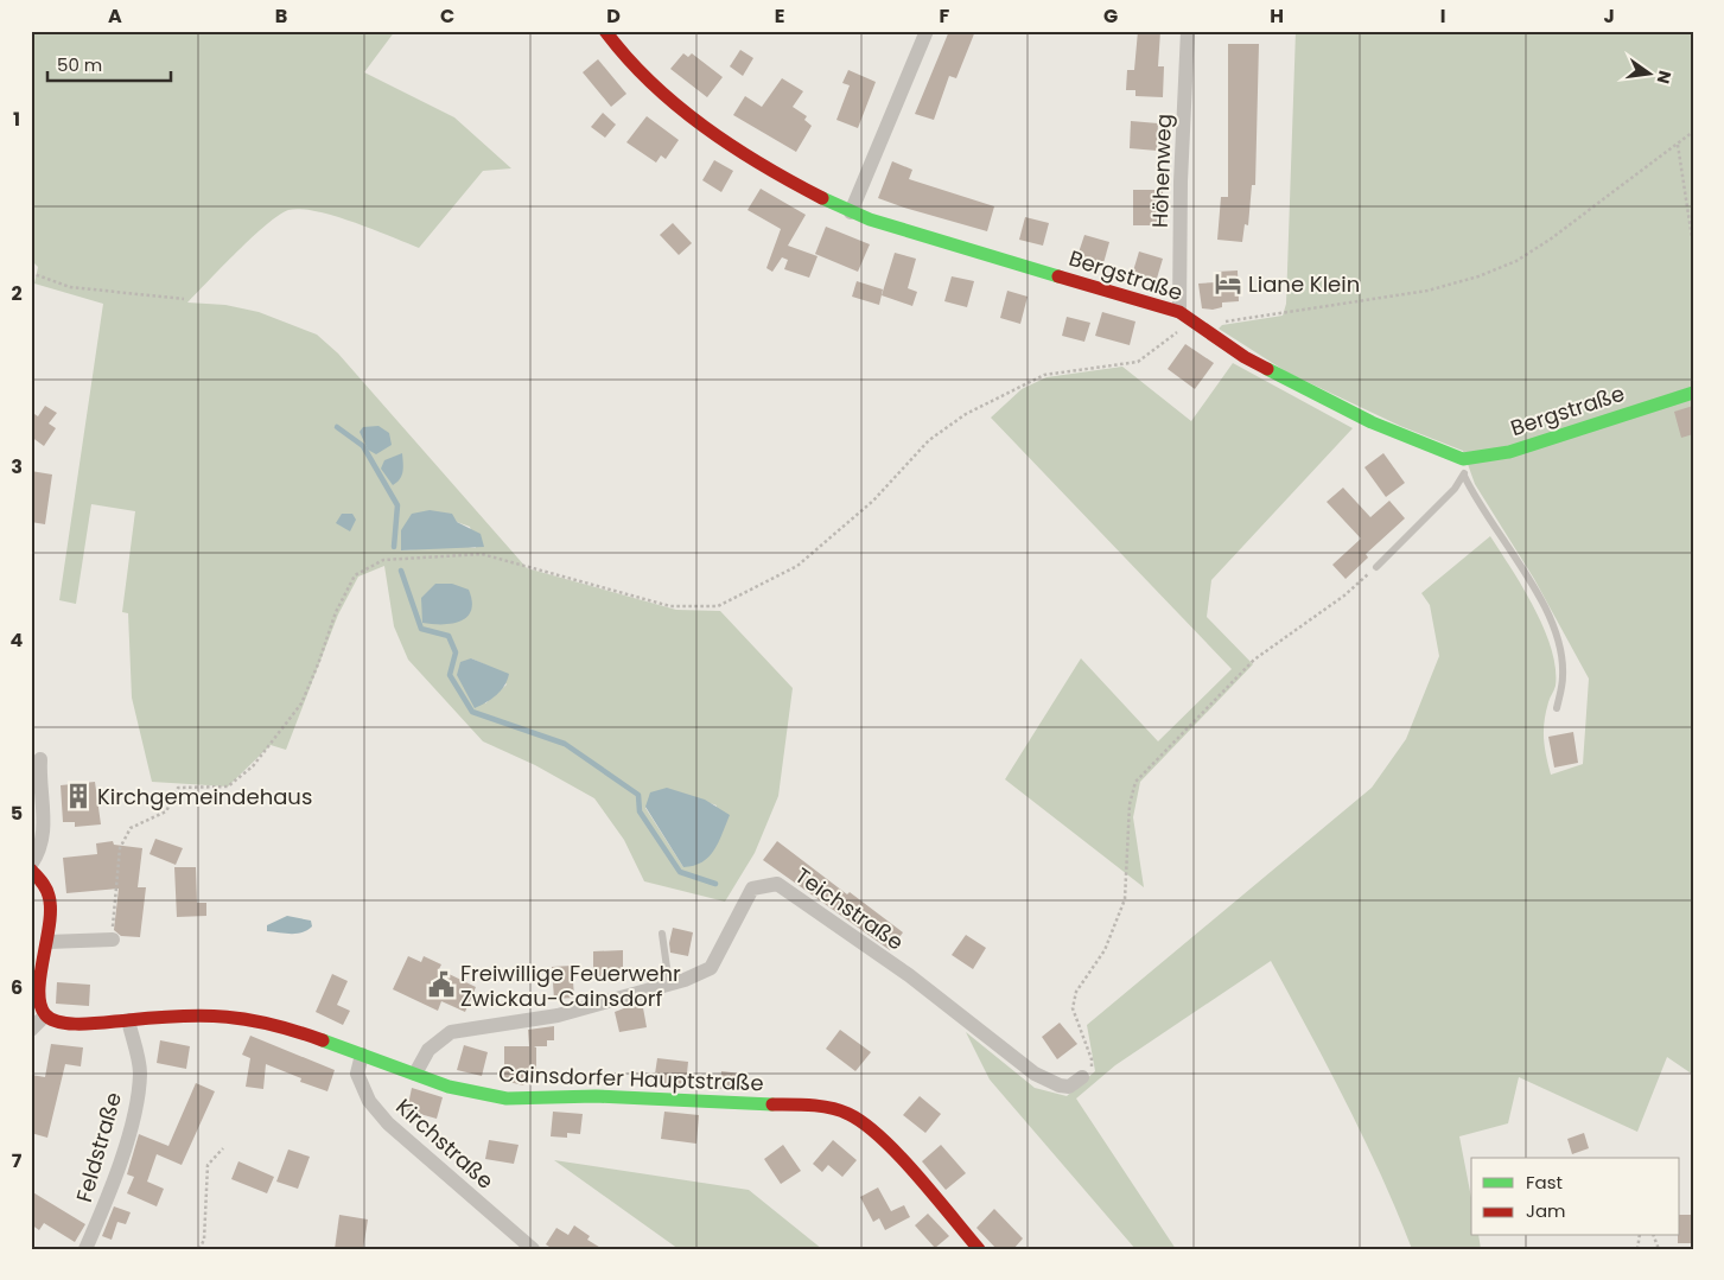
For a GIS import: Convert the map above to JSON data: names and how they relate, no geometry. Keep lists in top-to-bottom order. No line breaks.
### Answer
{"streets":{"street":["Höhenweg","Bergstraße","Teichstraße","Cainsdorfer Hauptstraße","Kirchstraße","Feldstraße"]},"crossings":[["Höhenweg","Bergstraße"],["Teichstraße","Cainsdorfer Hauptstraße"],["Cainsdorfer Hauptstraße","Kirchstraße"],["Cainsdorfer Hauptstraße","Feldstraße"]],"places":{"hotel":["Liane Klein"],"building":["Kirchgemeindehaus"],"public building":["Freiwillige Feuerwehr Zwickau-Cainsdorf"]},"legend":["Fast","Jam"],"scale_bar":"50 m","north":"right","grid":{"columns":["A","B","C","D","E","F","G","H","I","J"],"rows":["1","2","3","4","5","6","7"]}}
